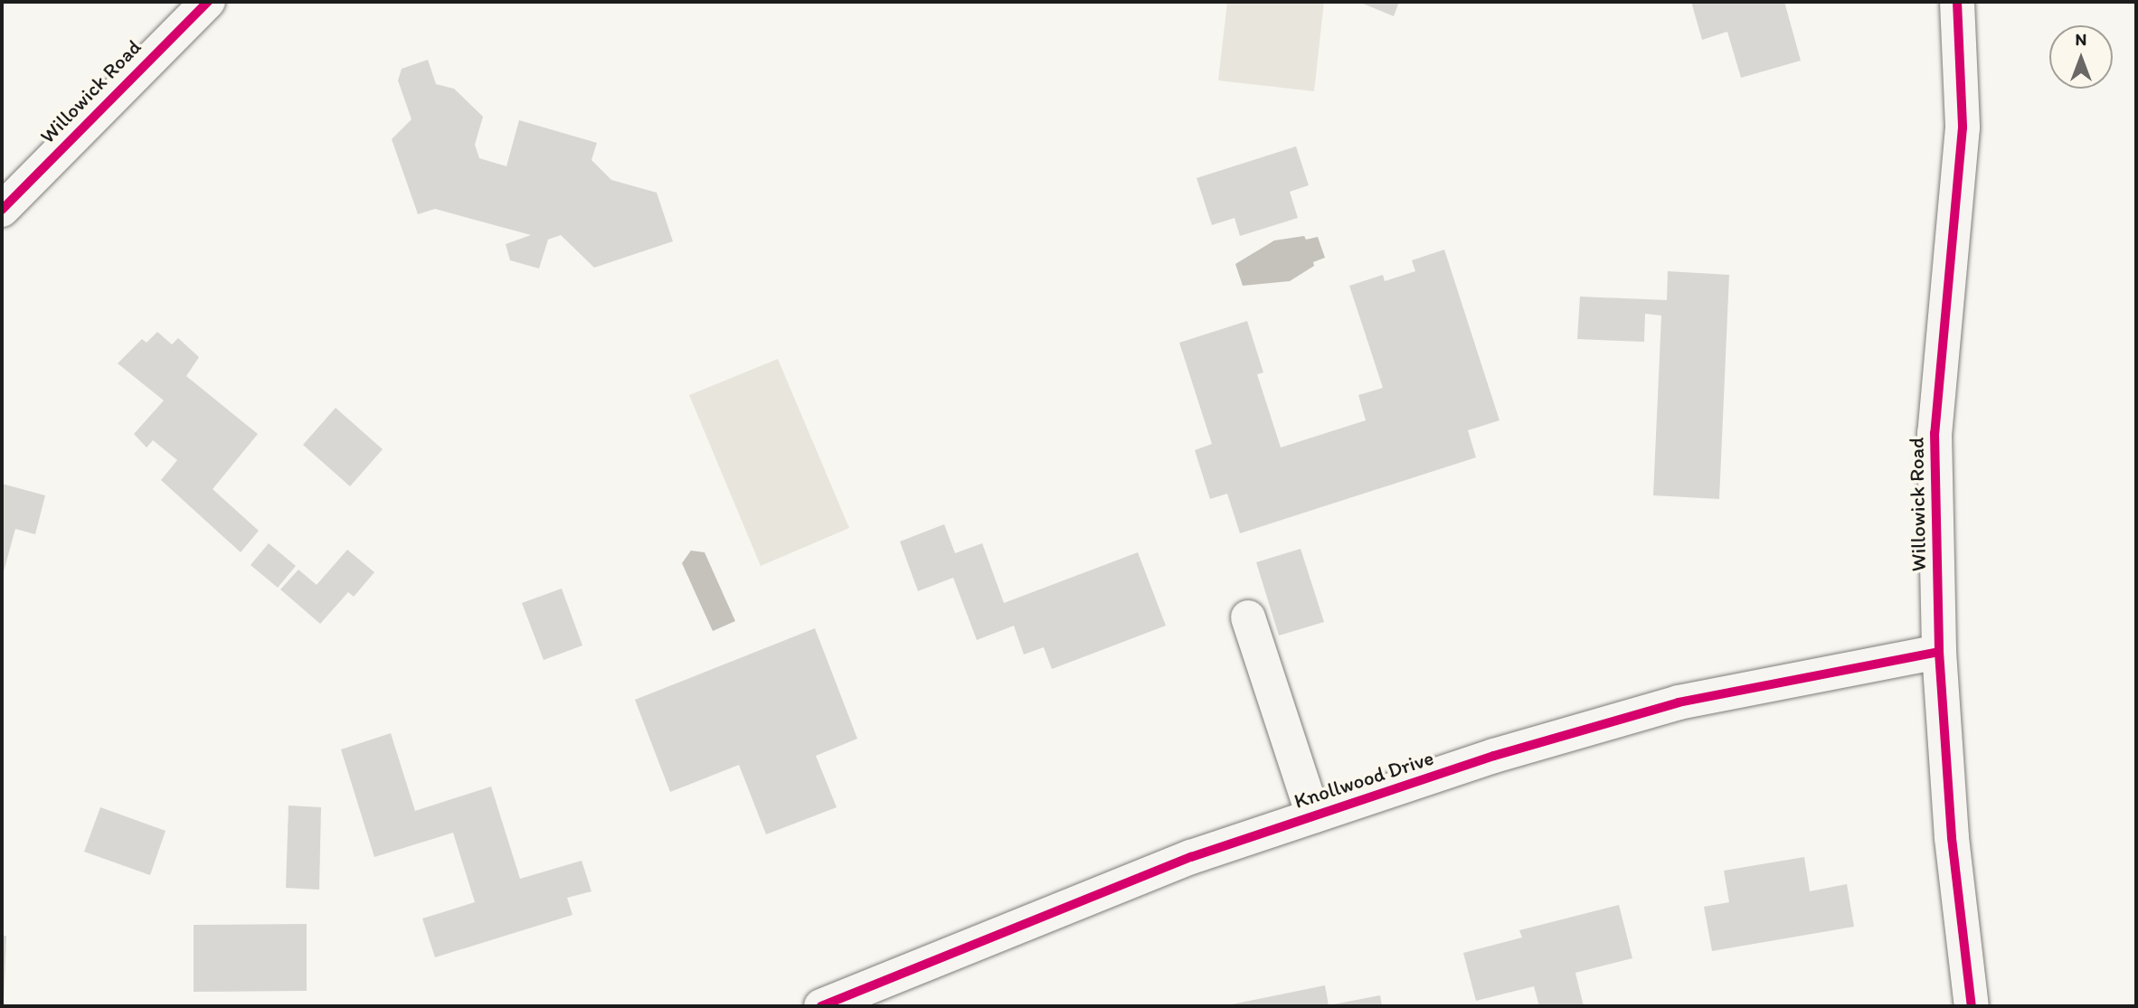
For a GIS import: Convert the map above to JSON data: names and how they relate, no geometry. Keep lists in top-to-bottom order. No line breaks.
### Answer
{"streets":{"street":["Willowick Road","Knollwood Drive"]},"crossings":[["Willowick Road","Knollwood Drive"]],"north":"top"}
